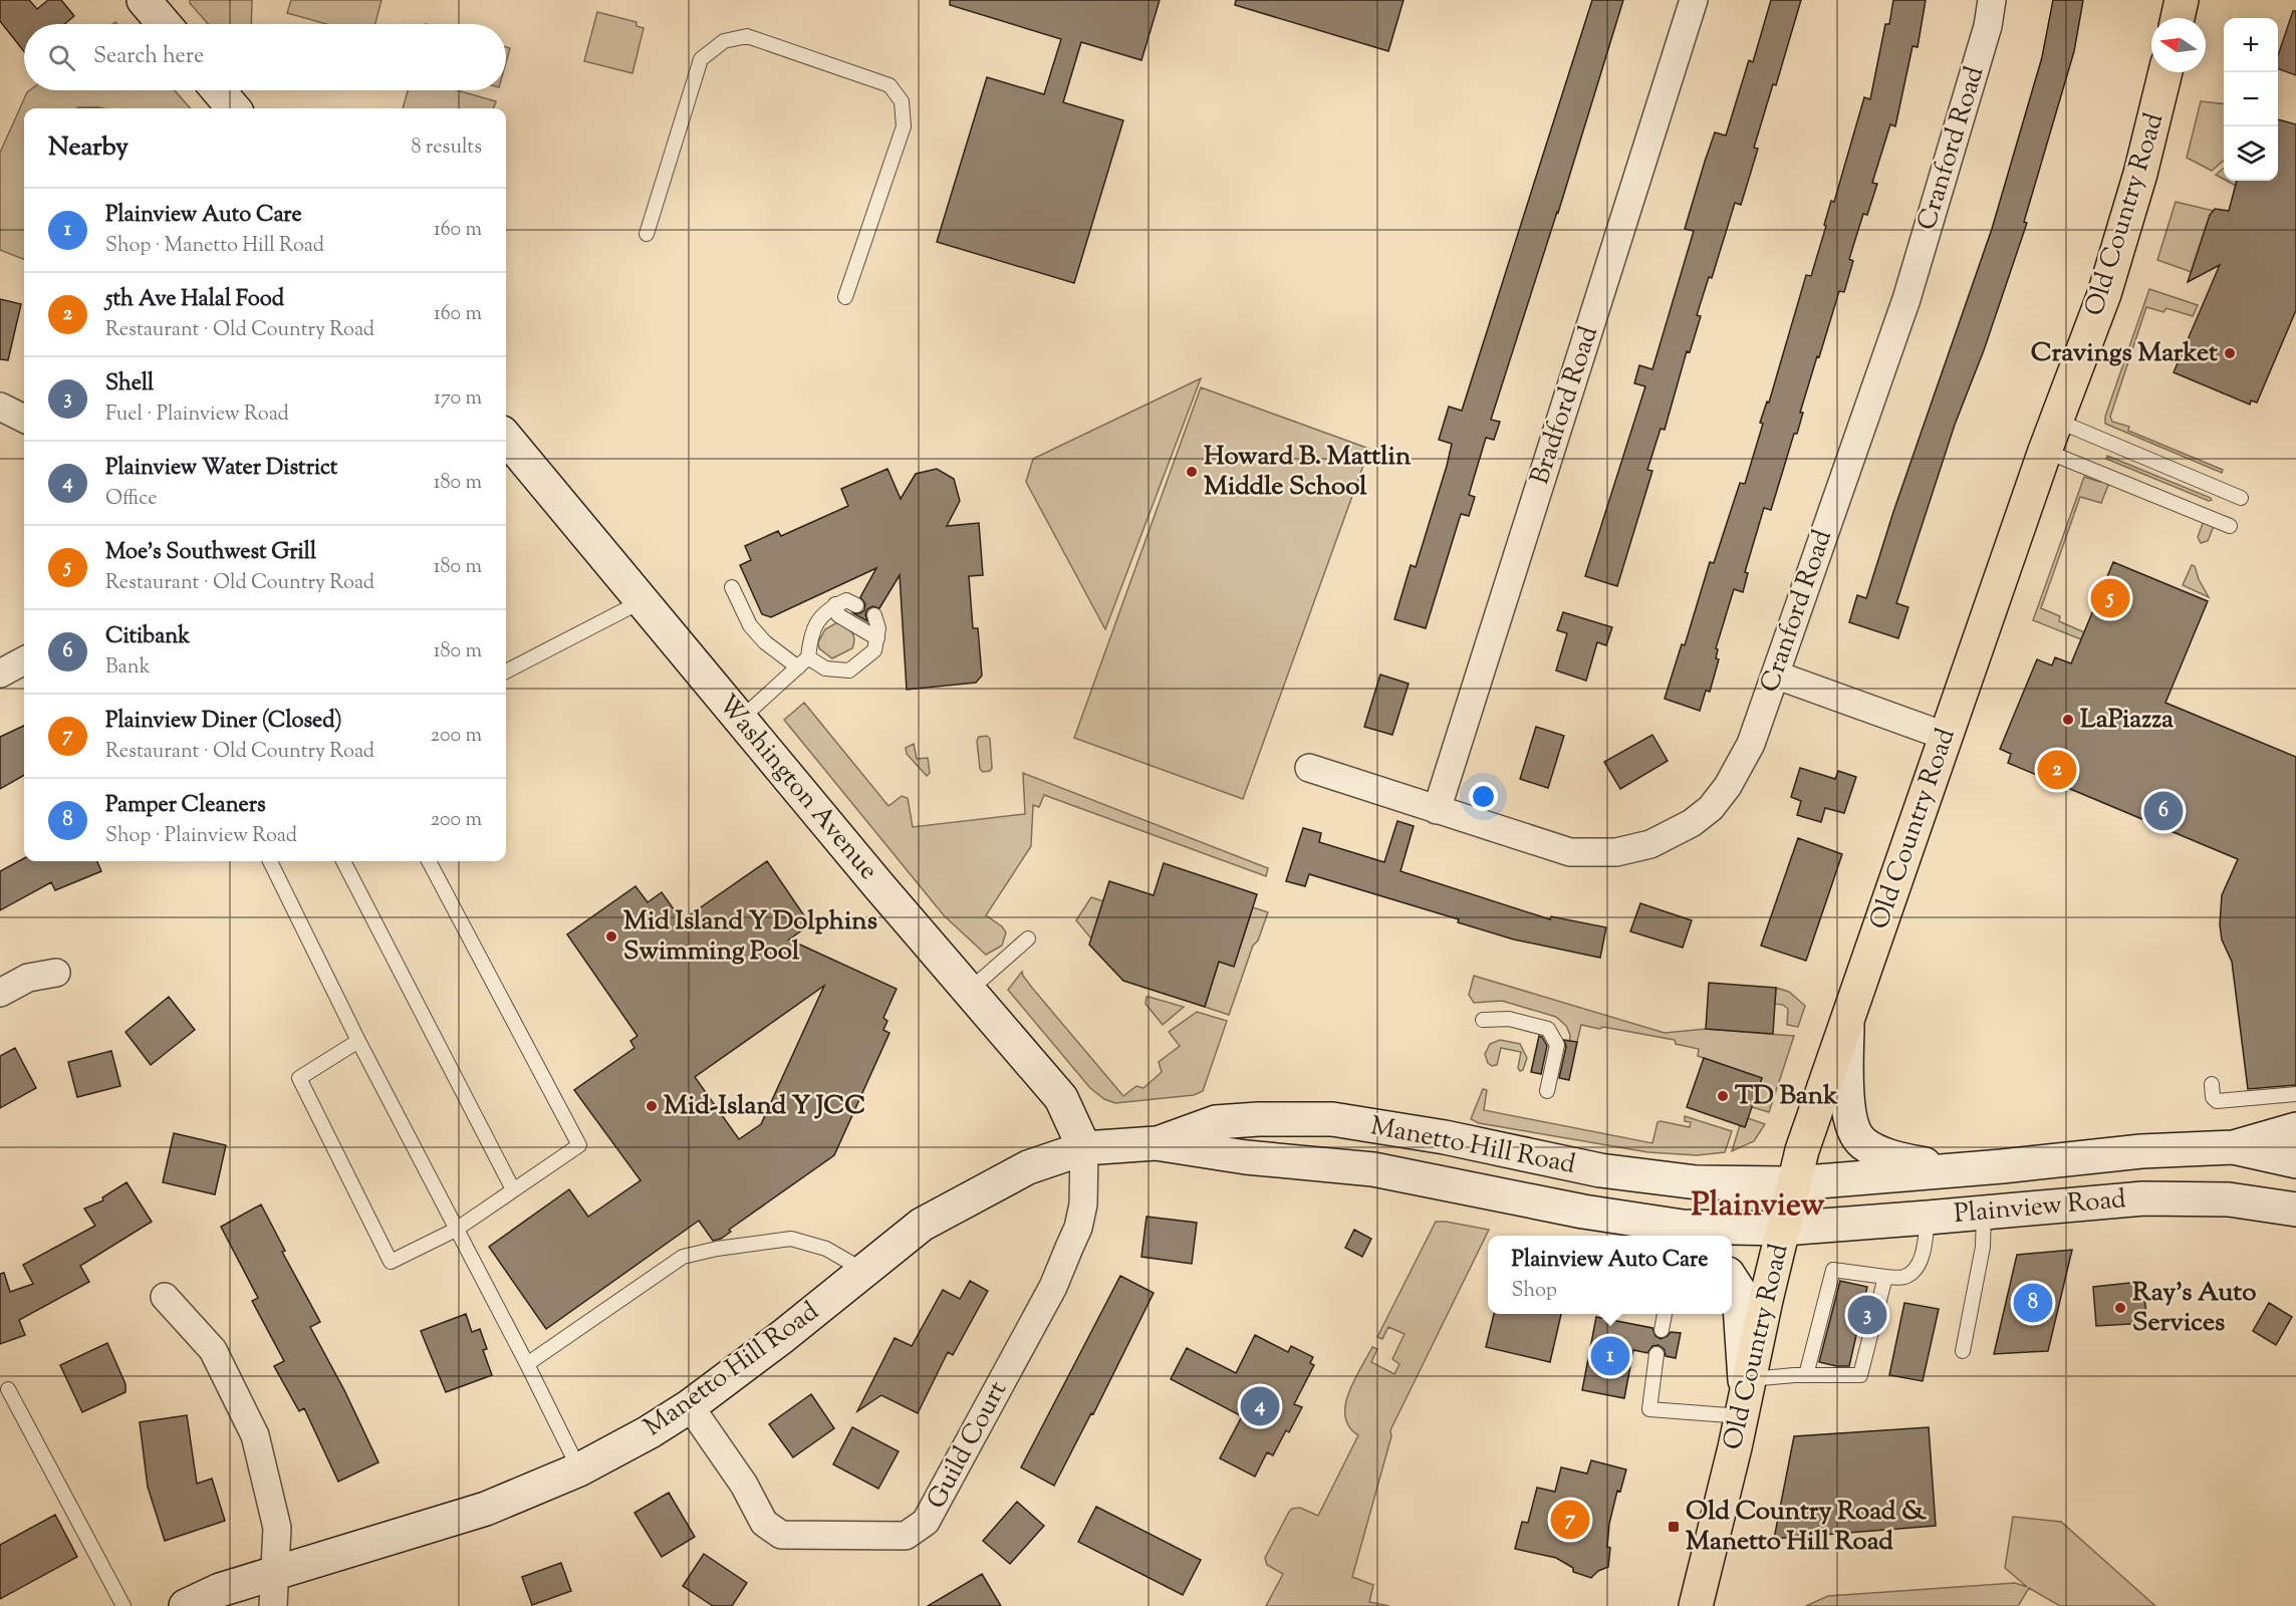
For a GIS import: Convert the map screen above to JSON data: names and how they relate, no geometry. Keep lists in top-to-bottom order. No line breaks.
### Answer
{"streets":{"main road":["Old Country Road","Washington Avenue","Manetto Hill Road","Plainview Road"],"street":["Cranford Road","Bradford Road","Guild Court"]},"crossings":[["Cranford Road","Bradford Road"],["Old Country Road","Manetto Hill Road"],["Old Country Road","Plainview Road"],["Washington Avenue","Manetto Hill Road"],["Washington Avenue","Guild Court"],["Manetto Hill Road","Plainview Road"],["Manetto Hill Road","Guild Court"]],"districts":["Plainview"],"places":{"other":["Cravings Market","Howard B. Mattlin Middle School","LaPiazza","Mid Island Y Dolphins Swimming Pool","TD Bank","Mid-Island Y JCC","Ray's Auto Services"],"transit":["Old Country Road & Manetto Hill Road"]},"north":"left","page":{"map_buttons":["+","−"],"search":"Search here","heading":["Nearby","8 results"],"list":[{"mark":"1","name":"Plainview Auto Care","note":"Shop · Manetto Hill Road","value":"160 m"},{"mark":"2","name":"5th Ave Halal Food","note":"Restaurant · Old Country Road","value":"160 m"},{"mark":"3","name":"Shell","note":"Fuel · Plainview Road","value":"170 m"},{"mark":"4","name":"Plainview Water District","note":"Office","value":"180 m"},{"mark":"5","name":"Moe's Southwest Grill","note":"Restaurant · Old Country Road","value":"180 m"},{"mark":"6","name":"Citibank","note":"Bank","value":"180 m"},{"mark":"7","name":"Plainview Diner (Closed)","note":"Restaurant · Old Country Road","value":"200 m"},{"mark":"8","name":"Pamper Cleaners","note":"Shop · Plainview Road","value":"200 m"}],"pins":["5","2","6","8","3","1","4","7"],"popup":["Plainview Auto Care","Shop"]}}
